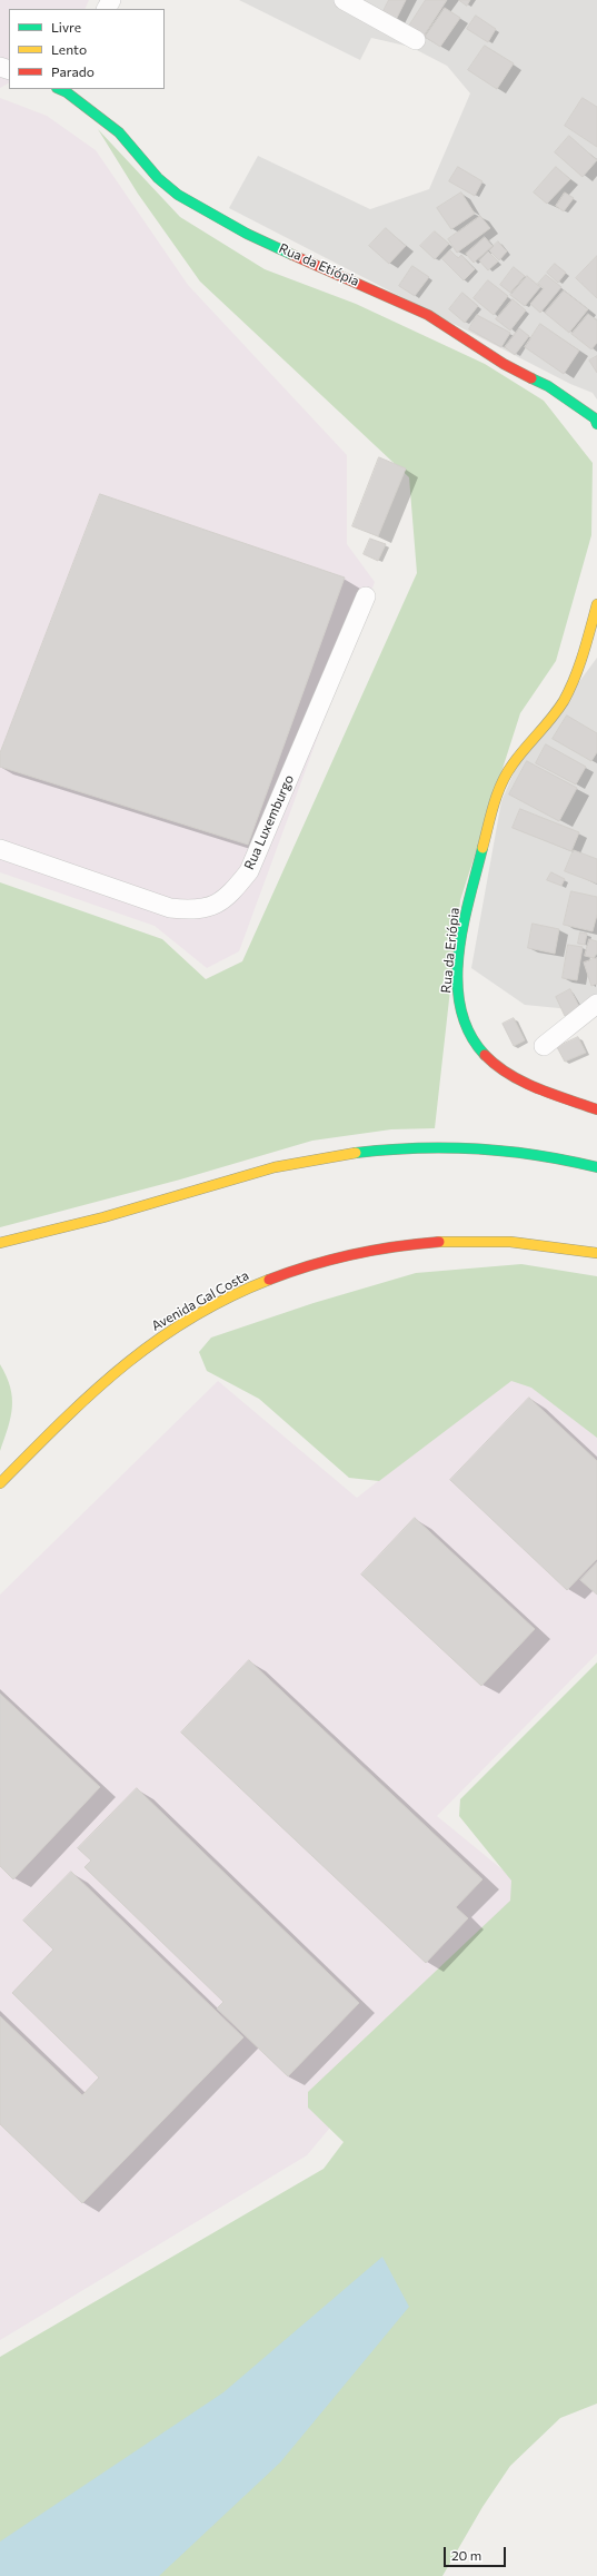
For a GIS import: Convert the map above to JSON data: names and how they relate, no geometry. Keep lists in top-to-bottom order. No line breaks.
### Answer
{"streets":{"main road":["Rua da Etiópia","Rua da Eriópia","Avenida Gal Costa"],"street":["Rua Luxemburgo"]},"legend":["Livre","Lento","Parado"],"scale_bar":"20 m"}
